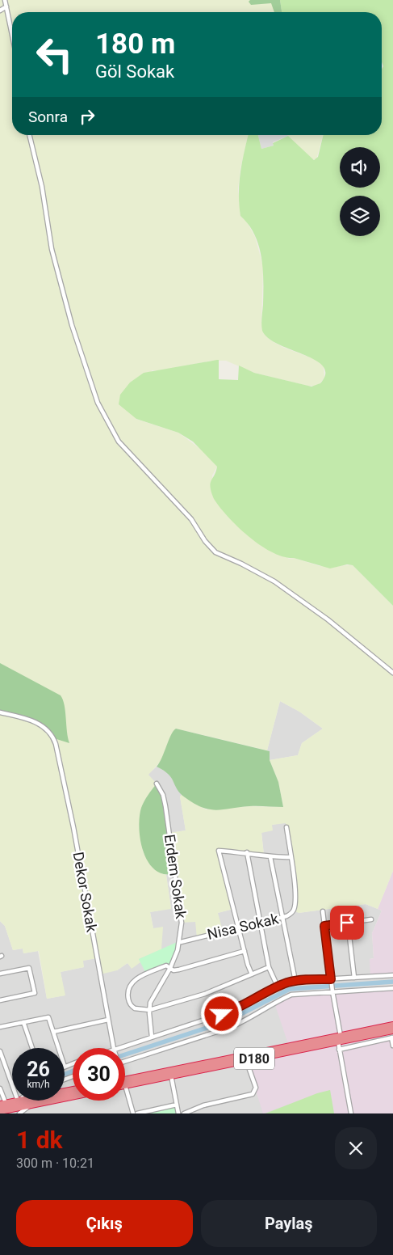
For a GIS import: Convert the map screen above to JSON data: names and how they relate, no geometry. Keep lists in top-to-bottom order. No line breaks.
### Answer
{"streets":{"highway":["D180"],"street":["Erdem Sokak","Dekor Sokak","Nisa Sokak"]},"crossings":[["Erdem Sokak","Nisa Sokak"]],"page":{"turn":["180 m","Göl Sokak"],"then":"Sonra","speed":"26 km/h","limit":"30","heading":["1 dk","300 m · 10:21"],"buttons":["Çıkış","Paylaş"]}}
